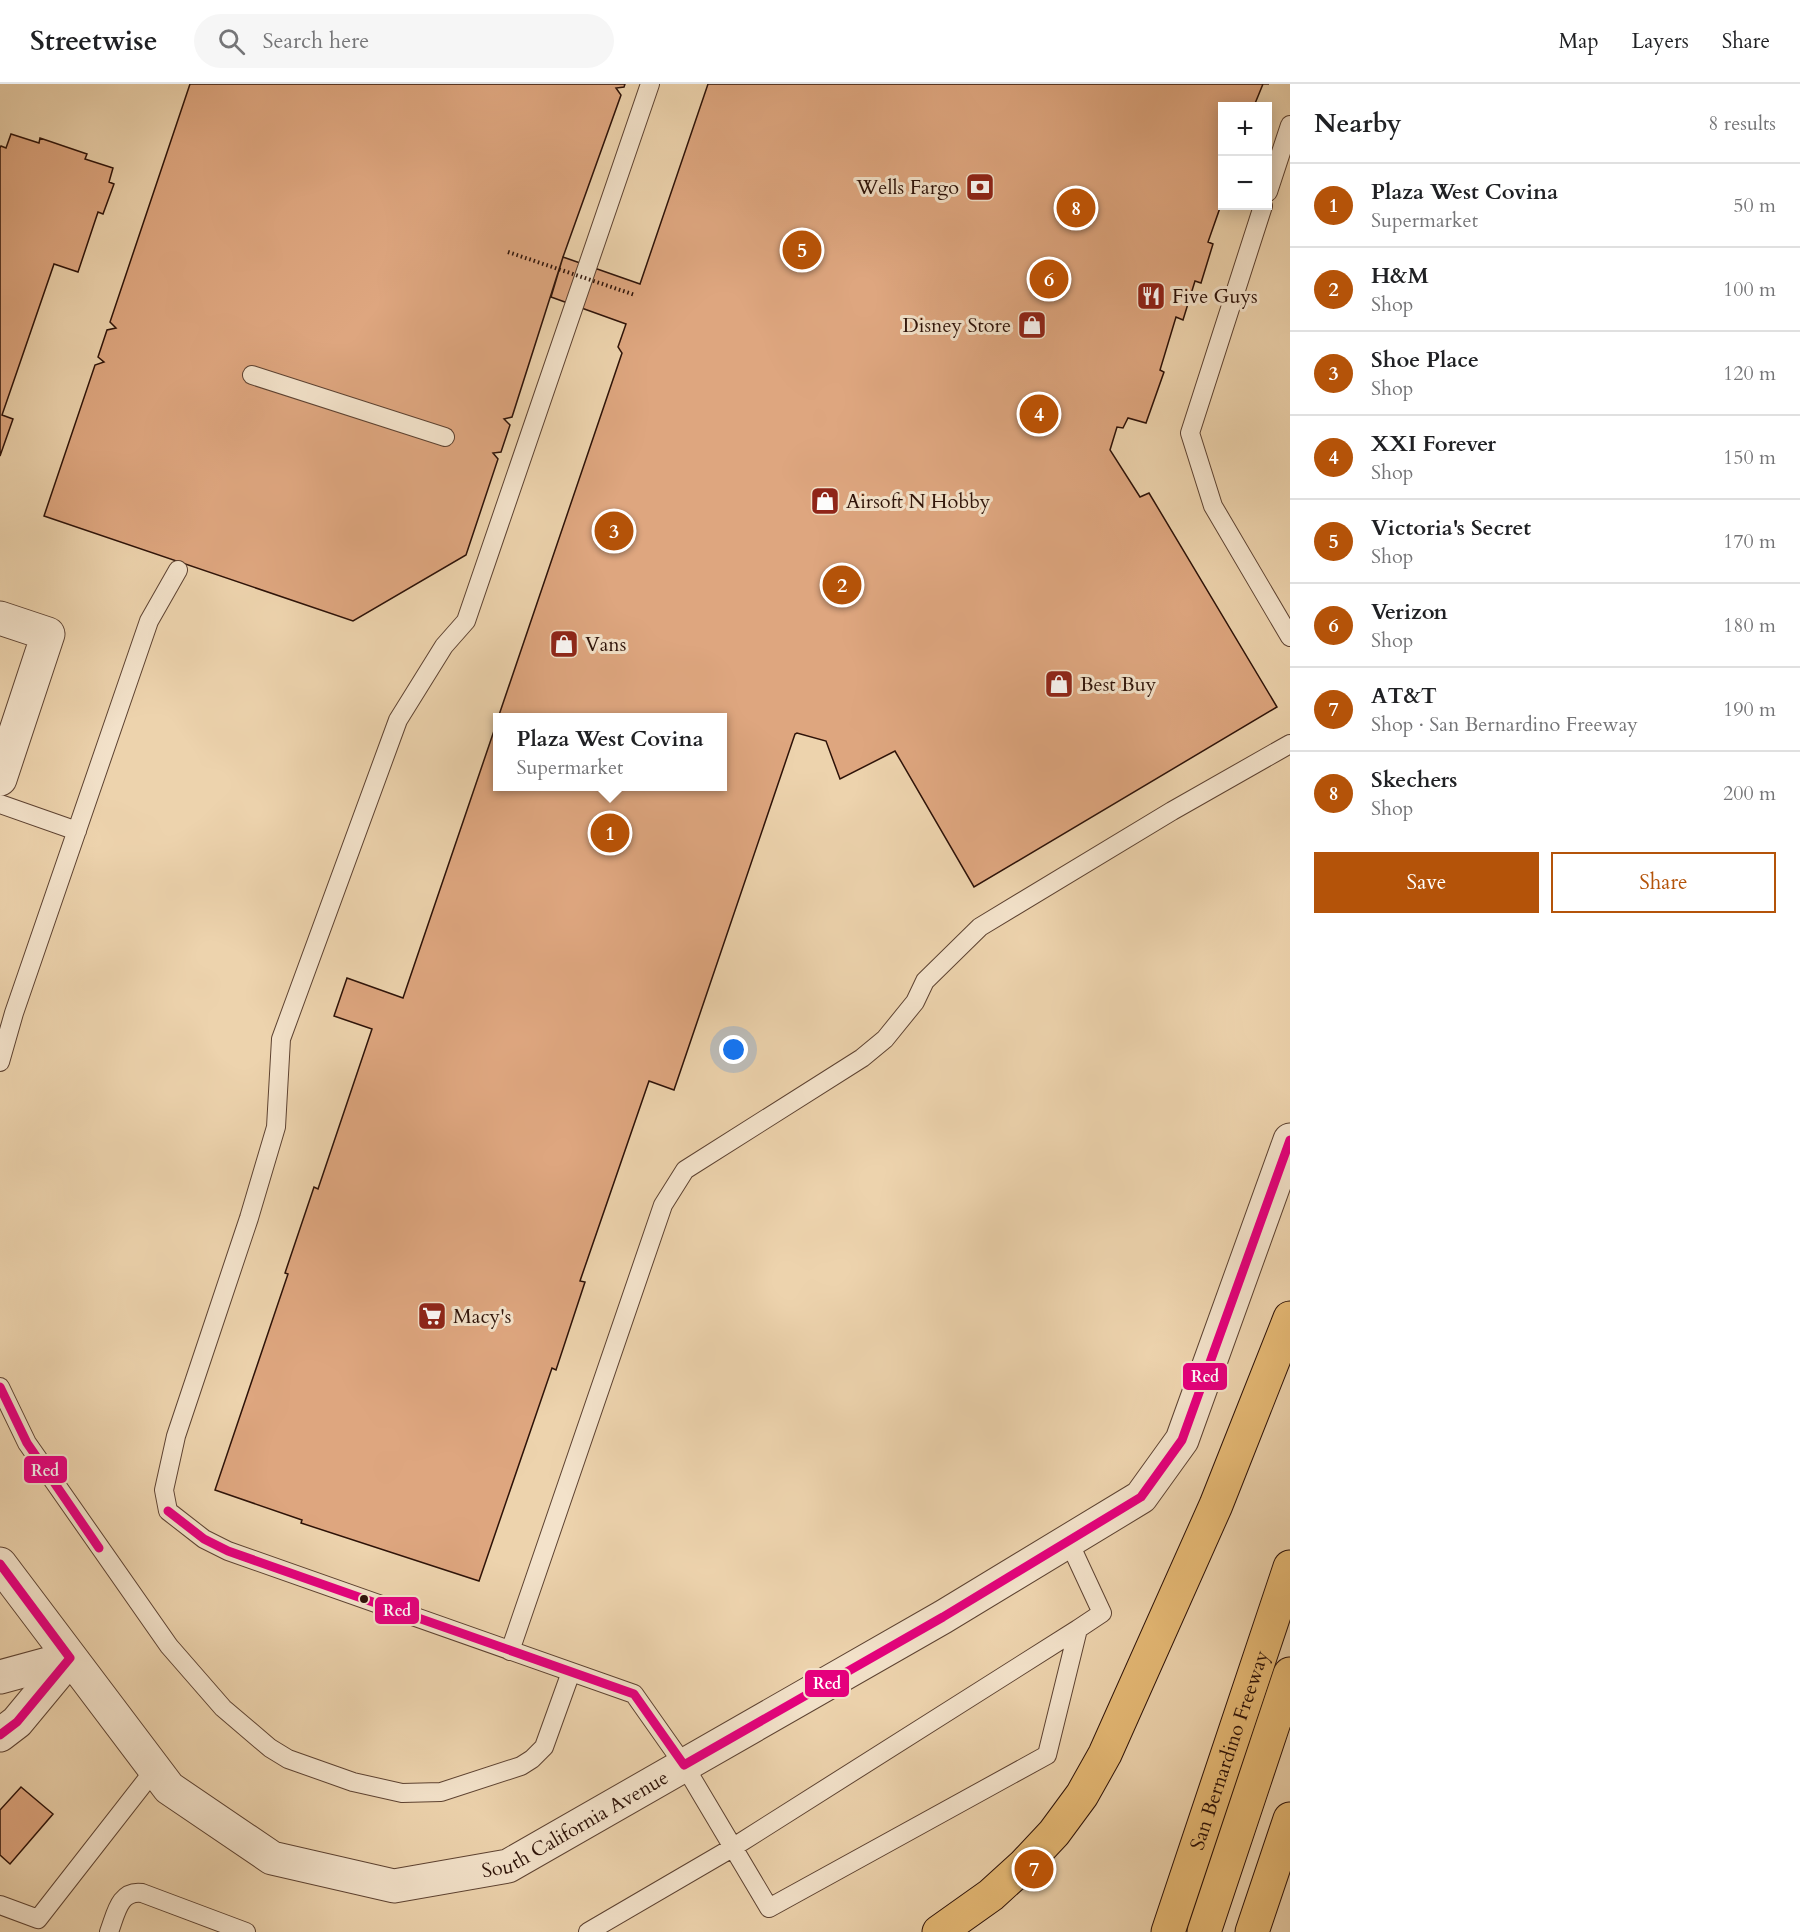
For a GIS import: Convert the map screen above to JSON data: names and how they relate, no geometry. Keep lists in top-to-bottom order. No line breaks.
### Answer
{"streets":{"highway":["San Bernardino Freeway"],"street":["South California Avenue"]},"places":{"bank":["Wells Fargo"],"restaurant":["Five Guys"],"shop":["Disney Store","Airsoft N Hobby","Vans","Best Buy"],"supermarket":["Macy's"]},"lines":["transit line Red"],"page":{"header":"Streetwise","search":"Search here","nav":["Map","Layers","Share"],"heading":["Nearby","8 results"],"map_buttons":["+","−"],"list":[{"mark":"1","name":"Plaza West Covina","note":"Supermarket","value":"50 m"},{"mark":"2","name":"H&M","note":"Shop","value":"100 m"},{"mark":"3","name":"Shoe Place","note":"Shop","value":"120 m"},{"mark":"4","name":"XXI Forever","note":"Shop","value":"150 m"},{"mark":"5","name":"Victoria's Secret","note":"Shop","value":"170 m"},{"mark":"6","name":"Verizon","note":"Shop","value":"180 m"},{"mark":"7","name":"AT&T","note":"Shop · San Bernardino Freeway","value":"190 m"},{"mark":"8","name":"Skechers","note":"Shop","value":"200 m"}],"pins":["8","5","6","4","3","2","1","7"],"popup":["Plaza West Covina","Supermarket"],"buttons":["Save","Share"]}}
